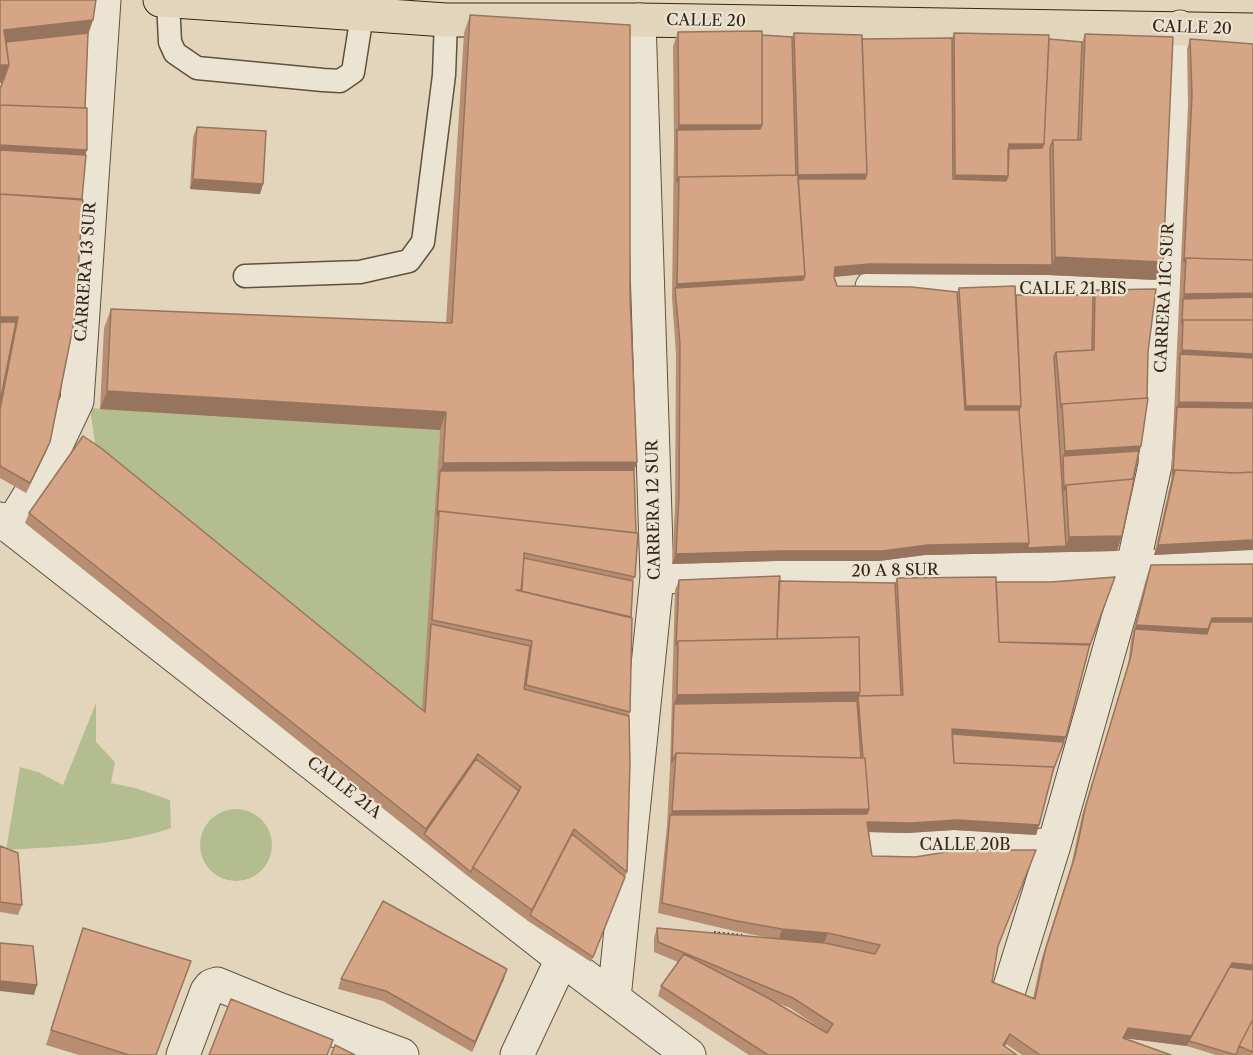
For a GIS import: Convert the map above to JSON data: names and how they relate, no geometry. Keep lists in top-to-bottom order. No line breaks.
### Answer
{"streets":{"main road":["CALLE 20"],"street":["CARRERA 13 SUR","CALLE 21 BIS","CARRERA 11C SUR","CARRERA 12 SUR","20 A 8 SUR","CALLE 21A","CALLE 20B"]},"crossings":[["CALLE 20","CARRERA 11C SUR"],["CALLE 20","CARRERA 12 SUR"],["CARRERA 13 SUR","CALLE 21A"],["CALLE 21 BIS","CARRERA 11C SUR"],["CARRERA 11C SUR","20 A 8 SUR"],["CARRERA 12 SUR","20 A 8 SUR"],["CARRERA 12 SUR","CALLE 21A"]]}
